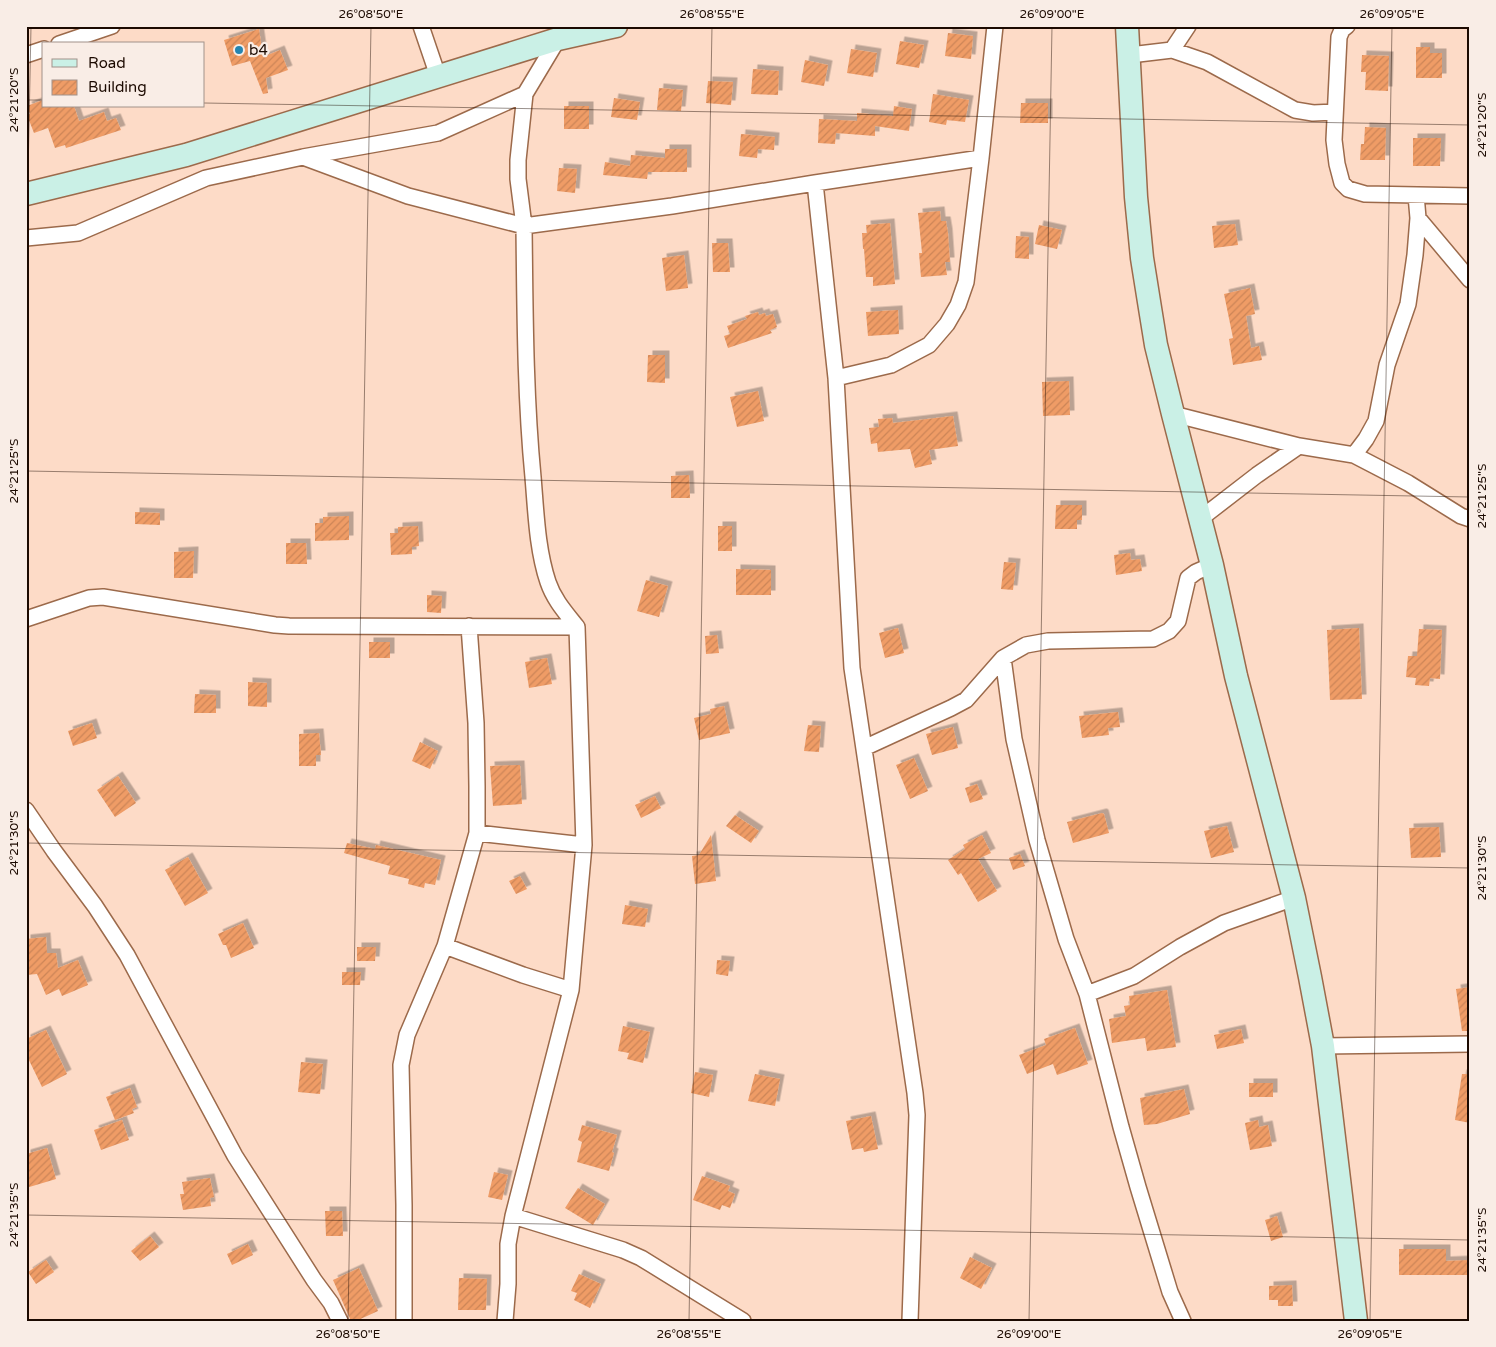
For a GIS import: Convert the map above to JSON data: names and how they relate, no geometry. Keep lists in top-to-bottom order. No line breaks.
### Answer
{"places":["b4"],"legend":["Road","Building"],"coordinates":["26°08'50\"E","26°08'55\"E","26°09'00\"E","26°09'05\"E","24°21'20\"S","24°21'25\"S","24°21'30\"S","24°21'35\"S"]}
